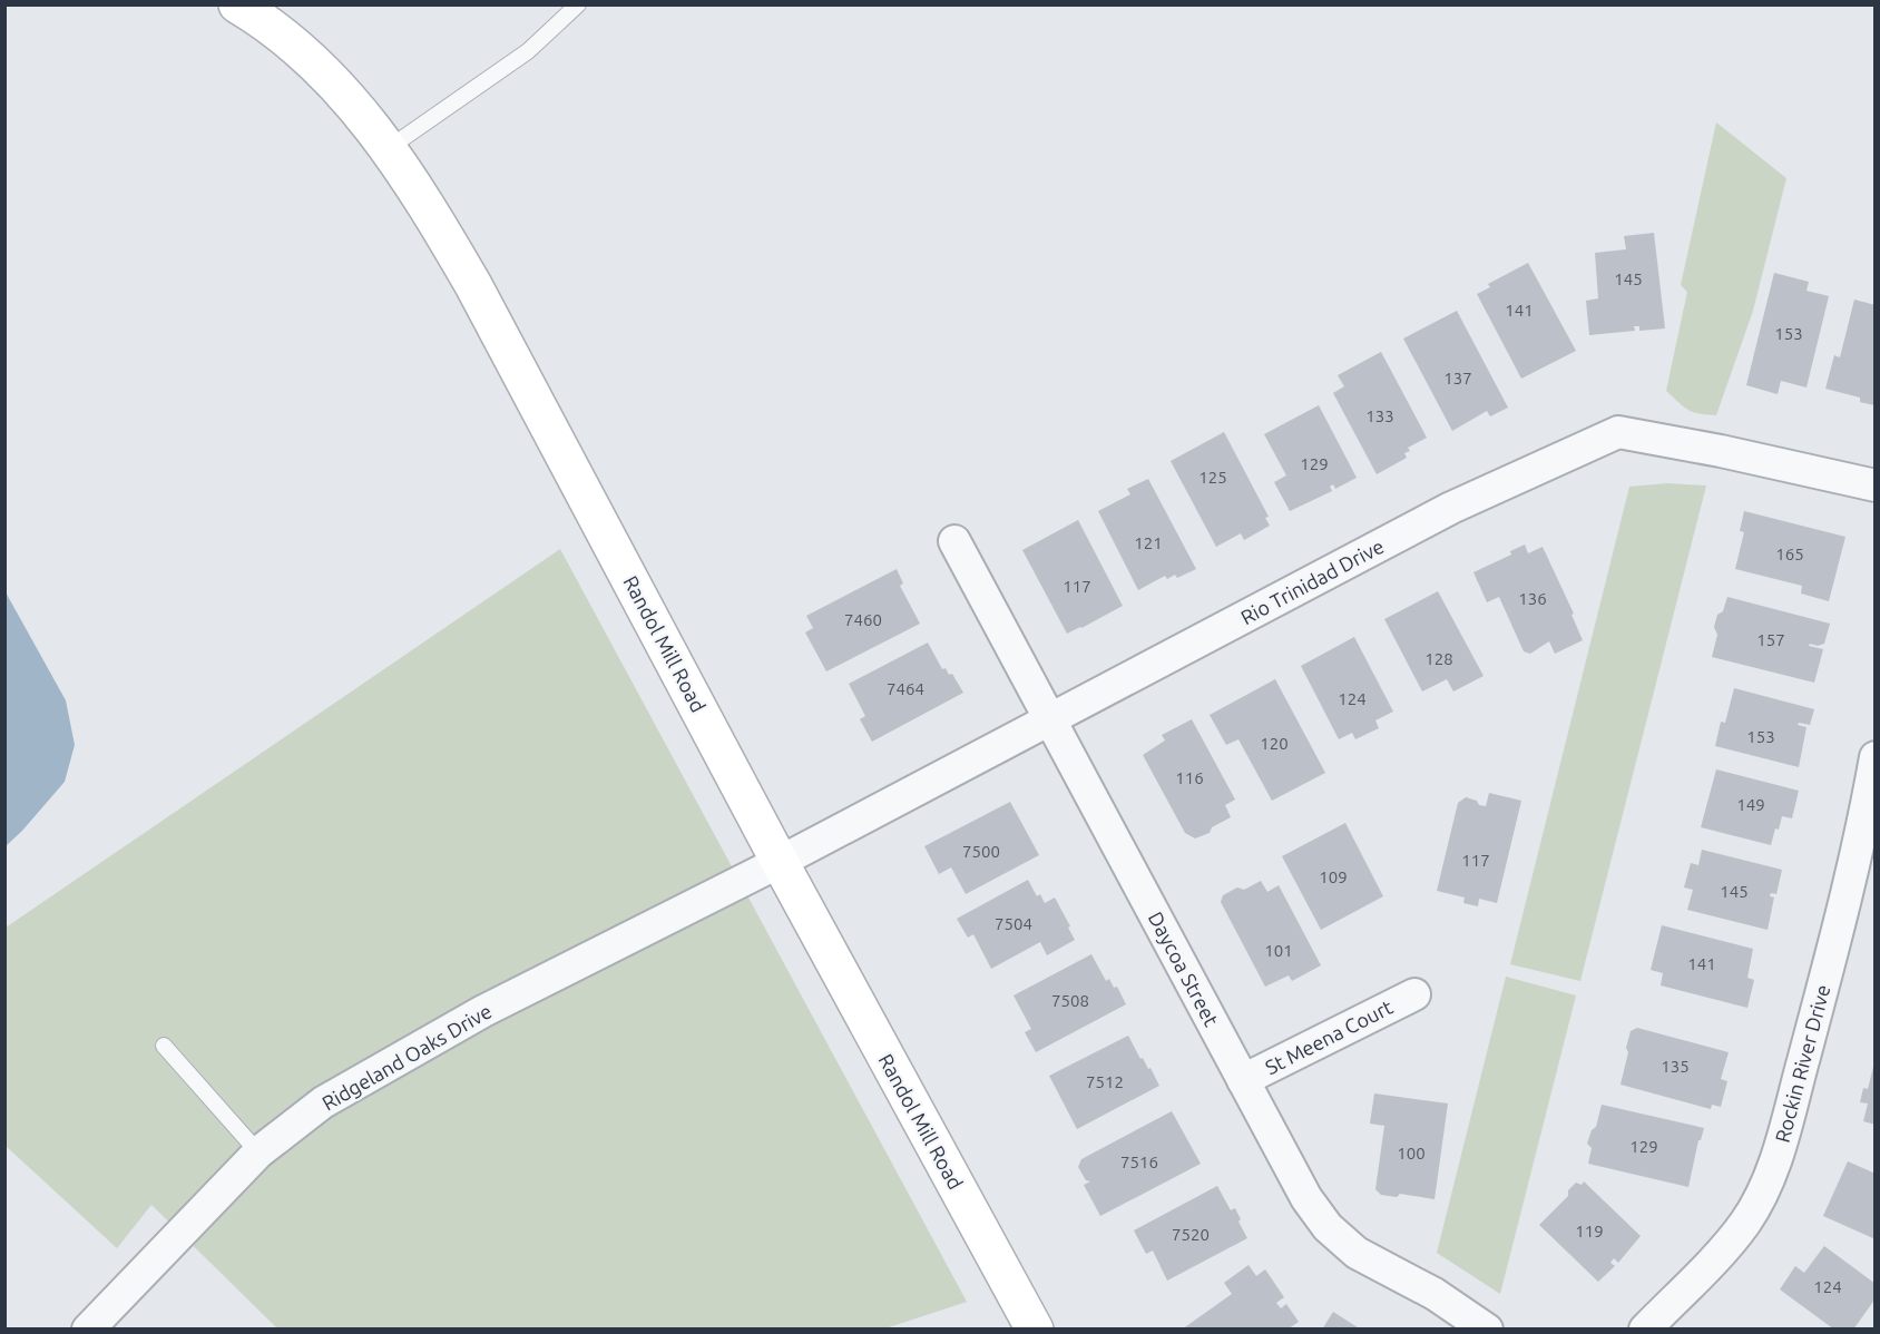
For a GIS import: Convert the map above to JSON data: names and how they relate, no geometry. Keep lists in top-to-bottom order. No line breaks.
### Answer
{"streets":{"main road":["Randol Mill Road"],"street":["Rio Trinidad Drive","Daycoa Street","St Meena Court","Ridgeland Oaks Drive","Rockin River Drive"]},"crossings":[["Rio Trinidad Drive","Randol Mill Road"],["Rio Trinidad Drive","Daycoa Street"],["Rio Trinidad Drive","Ridgeland Oaks Drive"],["Randol Mill Road","Ridgeland Oaks Drive"],["Daycoa Street","St Meena Court"]],"house_numbers":["145","141","153","137","133","129","125","121","165","117","136","7460","157","128","7464","124","153","120","116","149","7500","117","109","145","7504","101","141","7508","135","7512","129","100","7516","119","7520","124"]}
